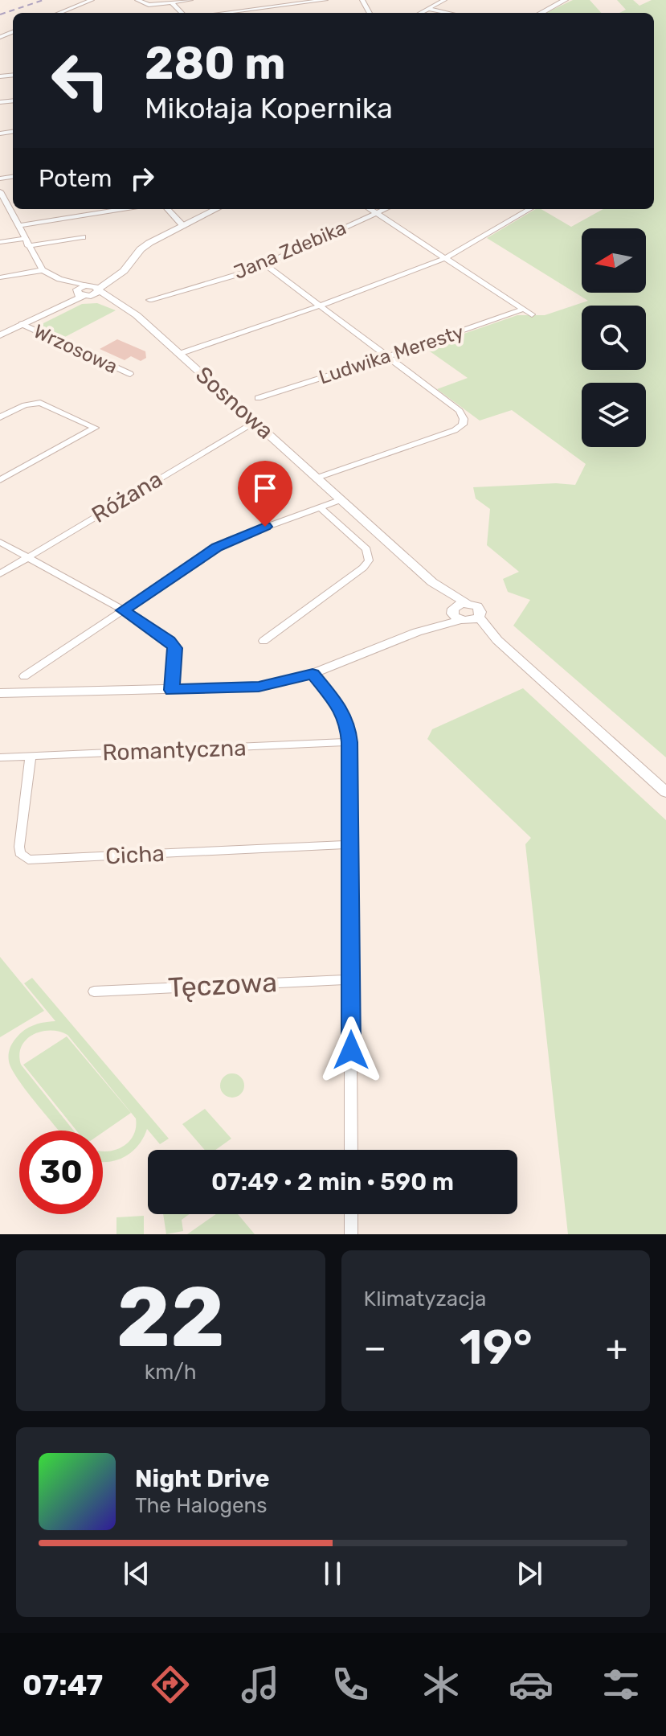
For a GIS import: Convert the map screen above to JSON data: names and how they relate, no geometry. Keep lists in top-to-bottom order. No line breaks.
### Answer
{"streets":{"street":["Jana Zdebika","Wrzosowa","Ludwika Meresty","Sosnowa","Różana","Romantyczna","Cicha","Tęczowa"]},"crossings":[["Sosnowa","Różana"],["Romantyczna","Cicha"]],"north":"left","page":{"turn":["280 m","Mikołaja Kopernika"],"then":"Potem","limit":"30","trip":"07:49 · 2 min · 590 m","tile":[["22","km/h"],"Klimatyzacja"],"heat":["−","19°","+"],"song":["Night Drive","The Halogens"],"tabs":"07:47"}}
